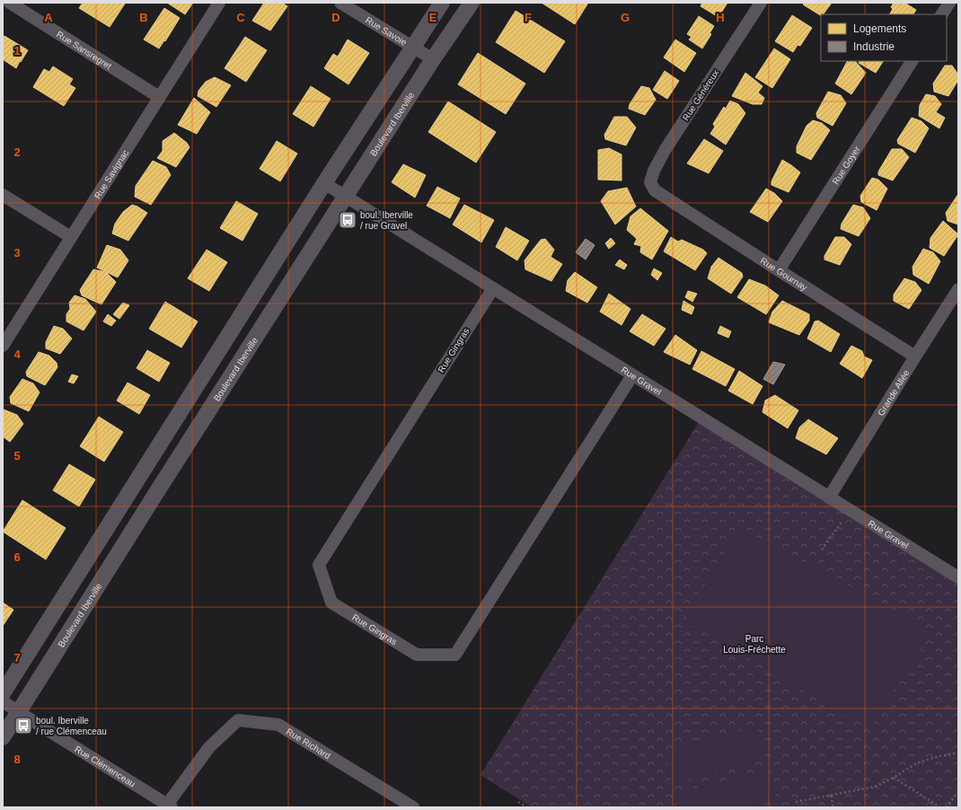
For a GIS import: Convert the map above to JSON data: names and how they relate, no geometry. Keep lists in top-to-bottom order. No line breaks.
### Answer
{"streets":{"street":["Rue Savoie","Rue Sansregret","Rue Généreux","Boulevard Iberville","Rue Goyer","Rue Savignac","Rue Gournay","Rue Gingras","Rue Gravel","Grande Allée","Rue Richard","Rue Clémenceau"]},"crossings":[["Rue Savoie","Boulevard Iberville"],["Rue Sansregret","Rue Savignac"],["Rue Généreux","Rue Gournay"],["Boulevard Iberville","Rue Gravel"],["Boulevard Iberville","Rue Clémenceau"],["Rue Goyer","Rue Gournay"],["Rue Gournay","Grande Allée"],["Rue Gingras","Rue Gravel"],["Rue Gravel","Grande Allée"],["Rue Richard","Rue Clémenceau"]],"parks":["Parc Louis-Fréchette"],"places":{"bus stop":["boul. Iberville / rue Gravel","boul. Iberville / rue Clémenceau"]},"legend":["Logements","Industrie"],"grid":{"columns":["A","B","C","D","E","F","G","H"],"rows":["1","2","3","4","5","6","7","8"]}}
